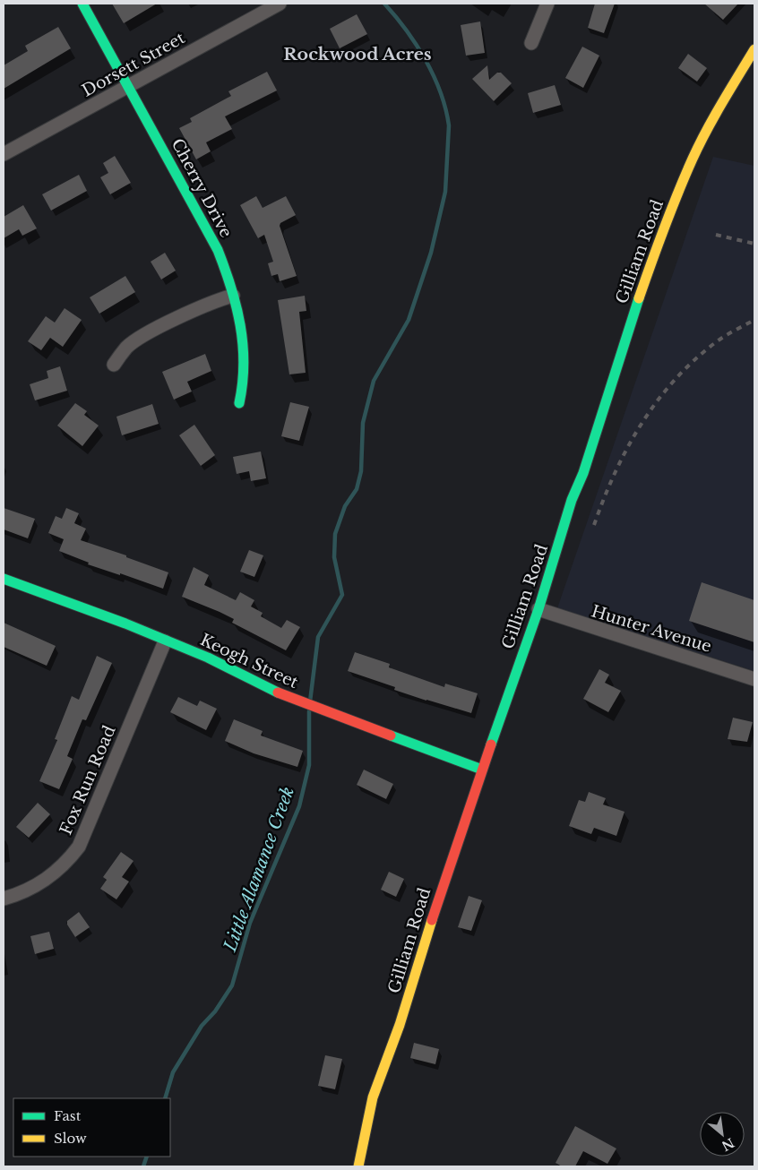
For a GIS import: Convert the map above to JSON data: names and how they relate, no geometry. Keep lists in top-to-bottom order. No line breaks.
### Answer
{"streets":{"street":["Dorsett Street","Cherry Drive","Gilliam Road","Hunter Avenue","Keogh Street","Fox Run Road"]},"crossings":[["Dorsett Street","Cherry Drive"],["Gilliam Road","Hunter Avenue"],["Gilliam Road","Keogh Street"],["Keogh Street","Fox Run Road"]],"districts":["Rockwood Acres"],"water":["Little Alamance Creek"],"legend":["Fast","Slow"],"north":"bottom right"}
